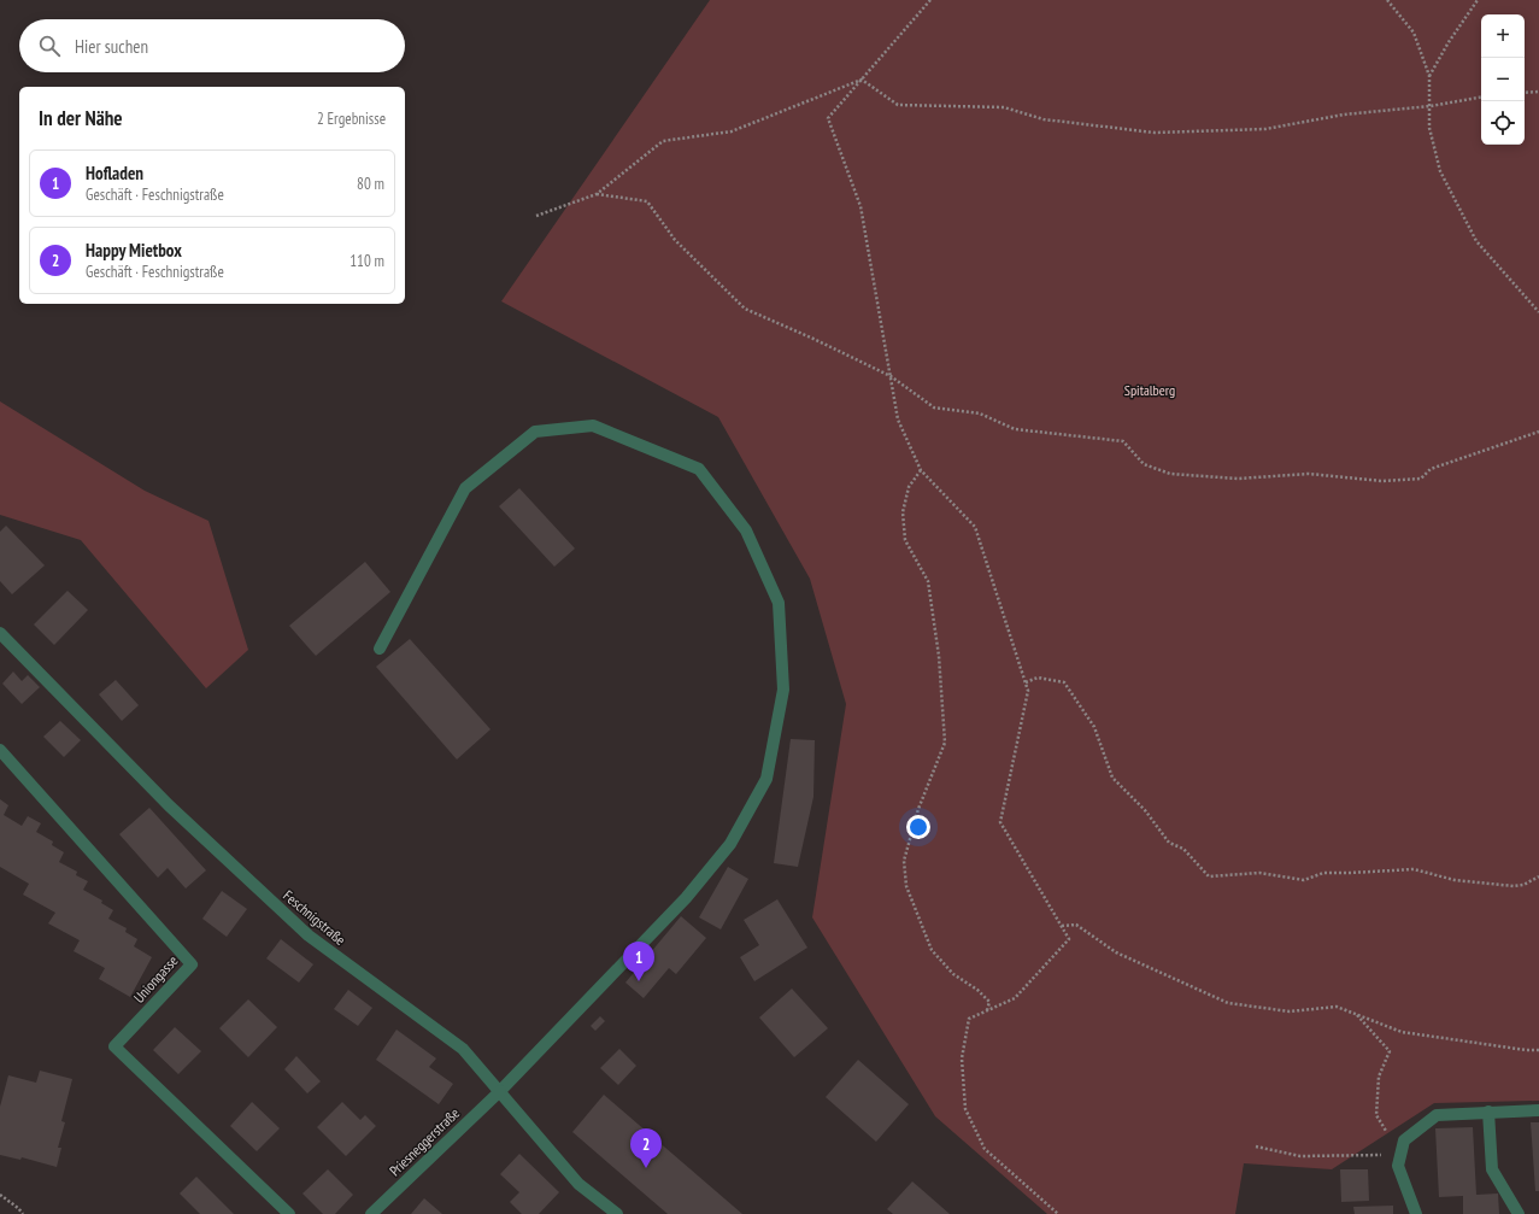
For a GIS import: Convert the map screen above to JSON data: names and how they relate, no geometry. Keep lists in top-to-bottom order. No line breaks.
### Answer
{"streets":{"street":["Feschnigstraße","Uniongasse","Priesneggerstraße"]},"crossings":[["Feschnigstraße","Priesneggerstraße"]],"parks":["Spitalberg"],"page":{"map_buttons":["+","−"],"search":"Hier suchen","heading":["In der Nähe","2 Ergebnisse"],"list":[{"mark":"1","name":"Hofladen","note":"Geschäft · Feschnigstraße","value":"80 m"},{"mark":"2","name":"Happy Mietbox","note":"Geschäft · Feschnigstraße","value":"110 m"}],"pins":["1","2"]}}
